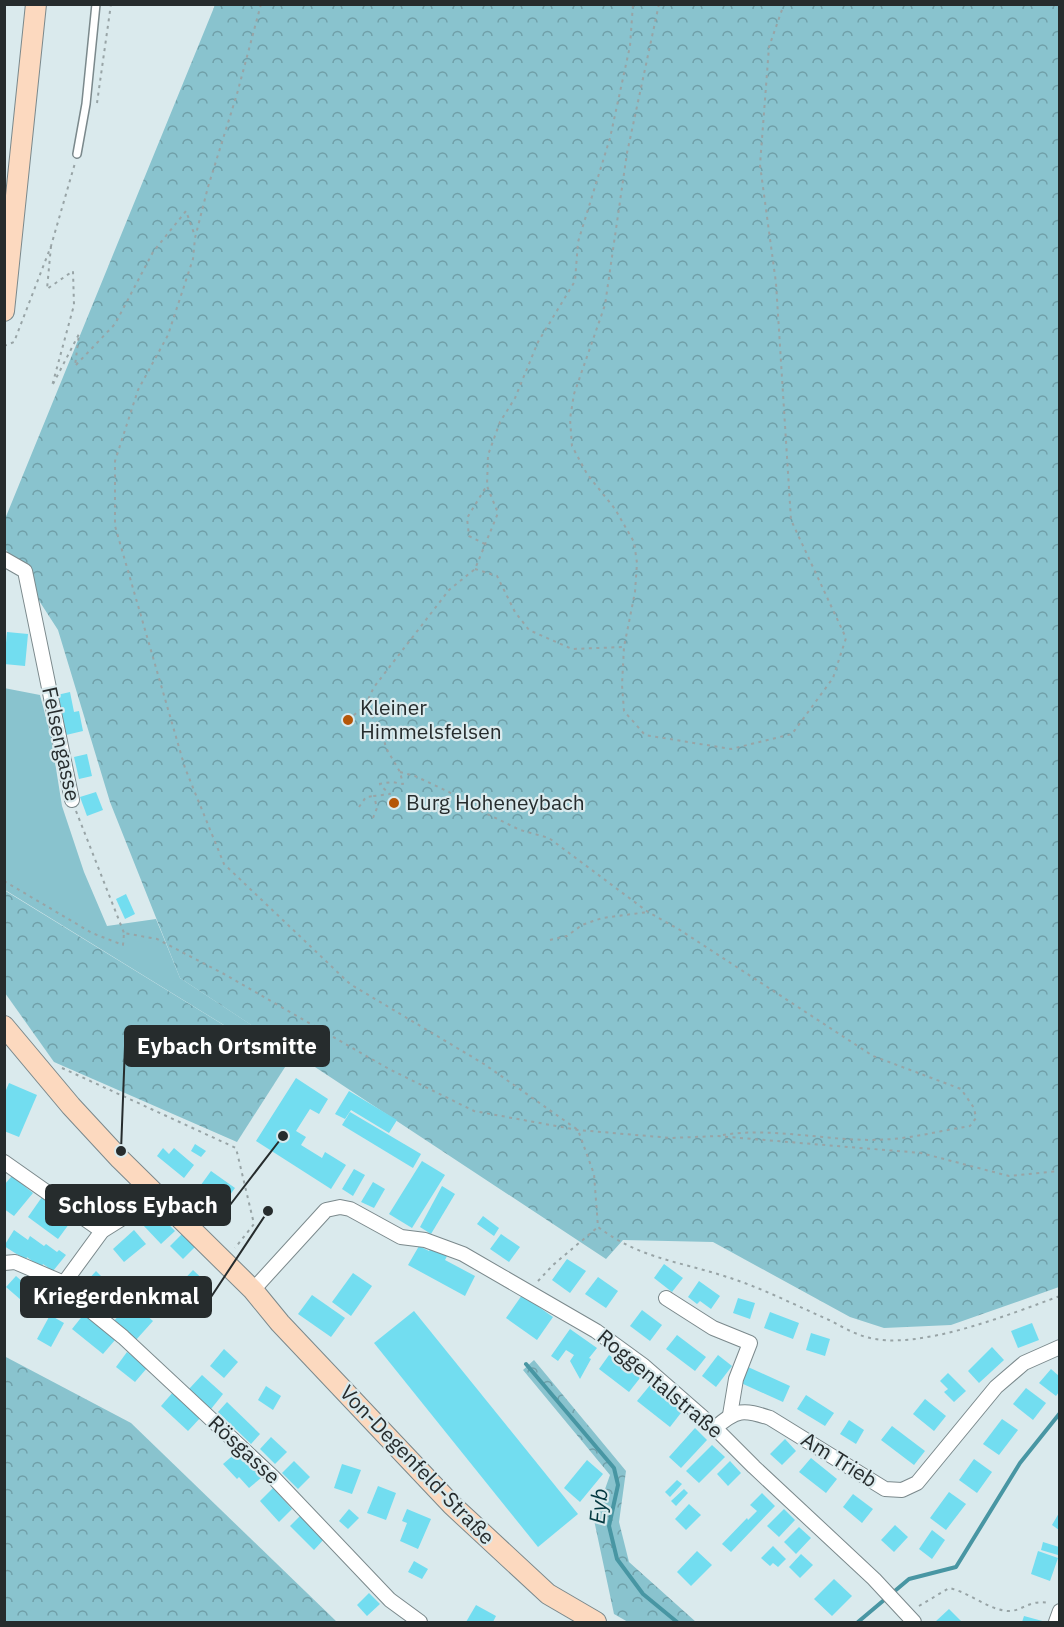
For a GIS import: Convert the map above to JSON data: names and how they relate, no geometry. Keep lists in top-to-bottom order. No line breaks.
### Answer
{"streets":{"main road":["Von-Degenfeld-Straße"],"street":["Felsengasse","Roggentalstraße","Rösgasse","Am Trieb"]},"crossings":[["Roggentalstraße","Von-Degenfeld-Straße"]],"water":["Eyb"],"places":["Kleiner Himmelsfelsen","Burg Hoheneybach","Schloss Eybach","Eybach Ortsmitte","Kriegerdenkmal"]}
